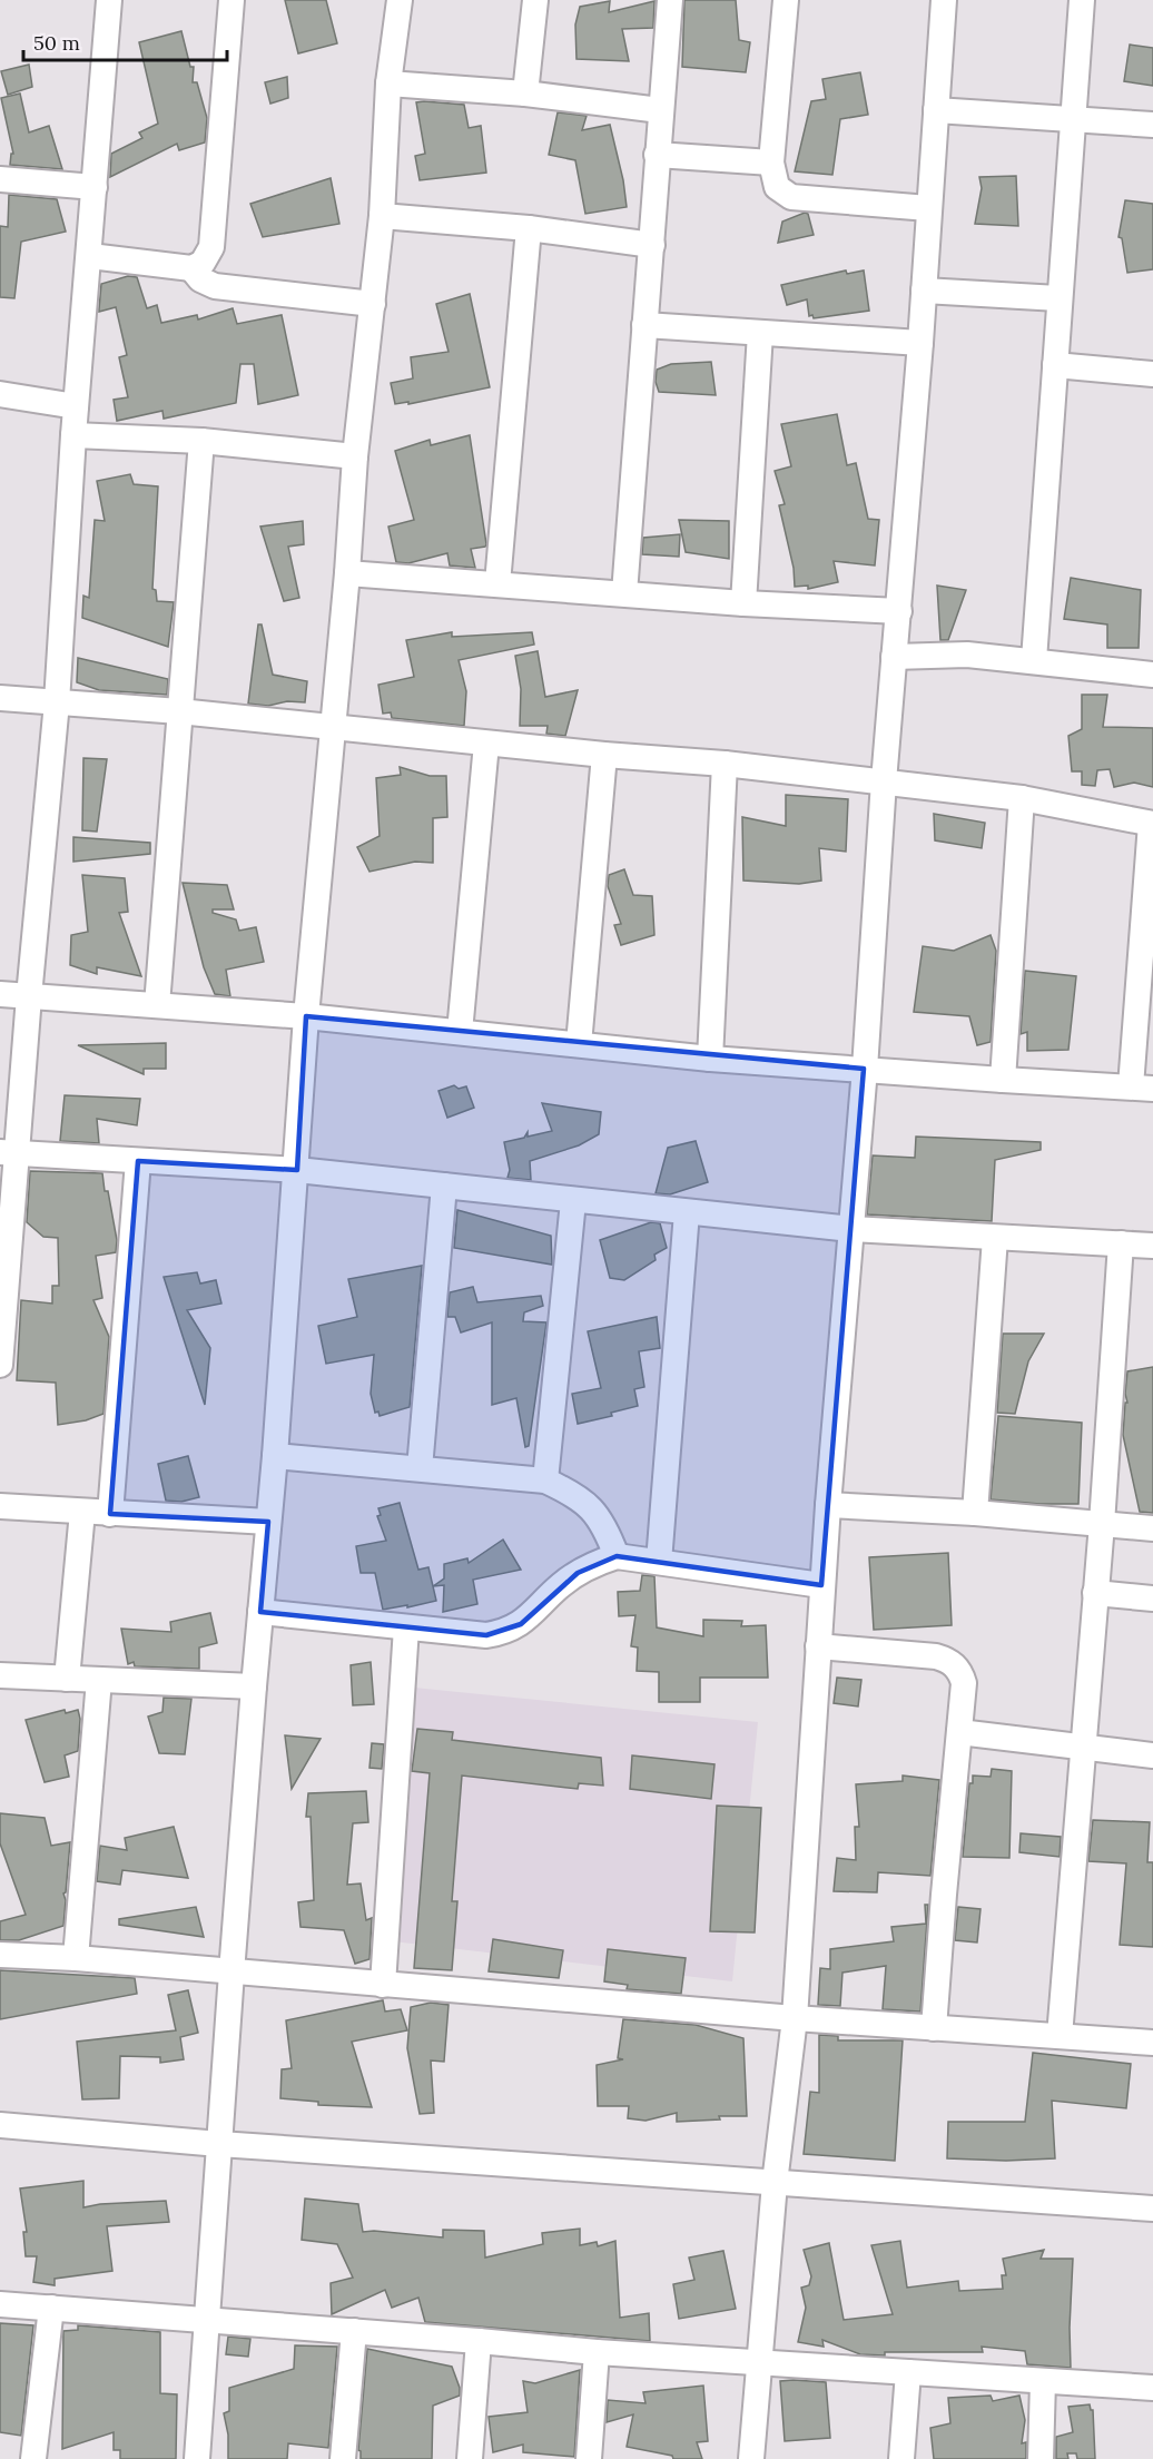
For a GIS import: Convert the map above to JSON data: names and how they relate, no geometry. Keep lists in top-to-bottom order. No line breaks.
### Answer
{"scale_bar":"50 m"}
